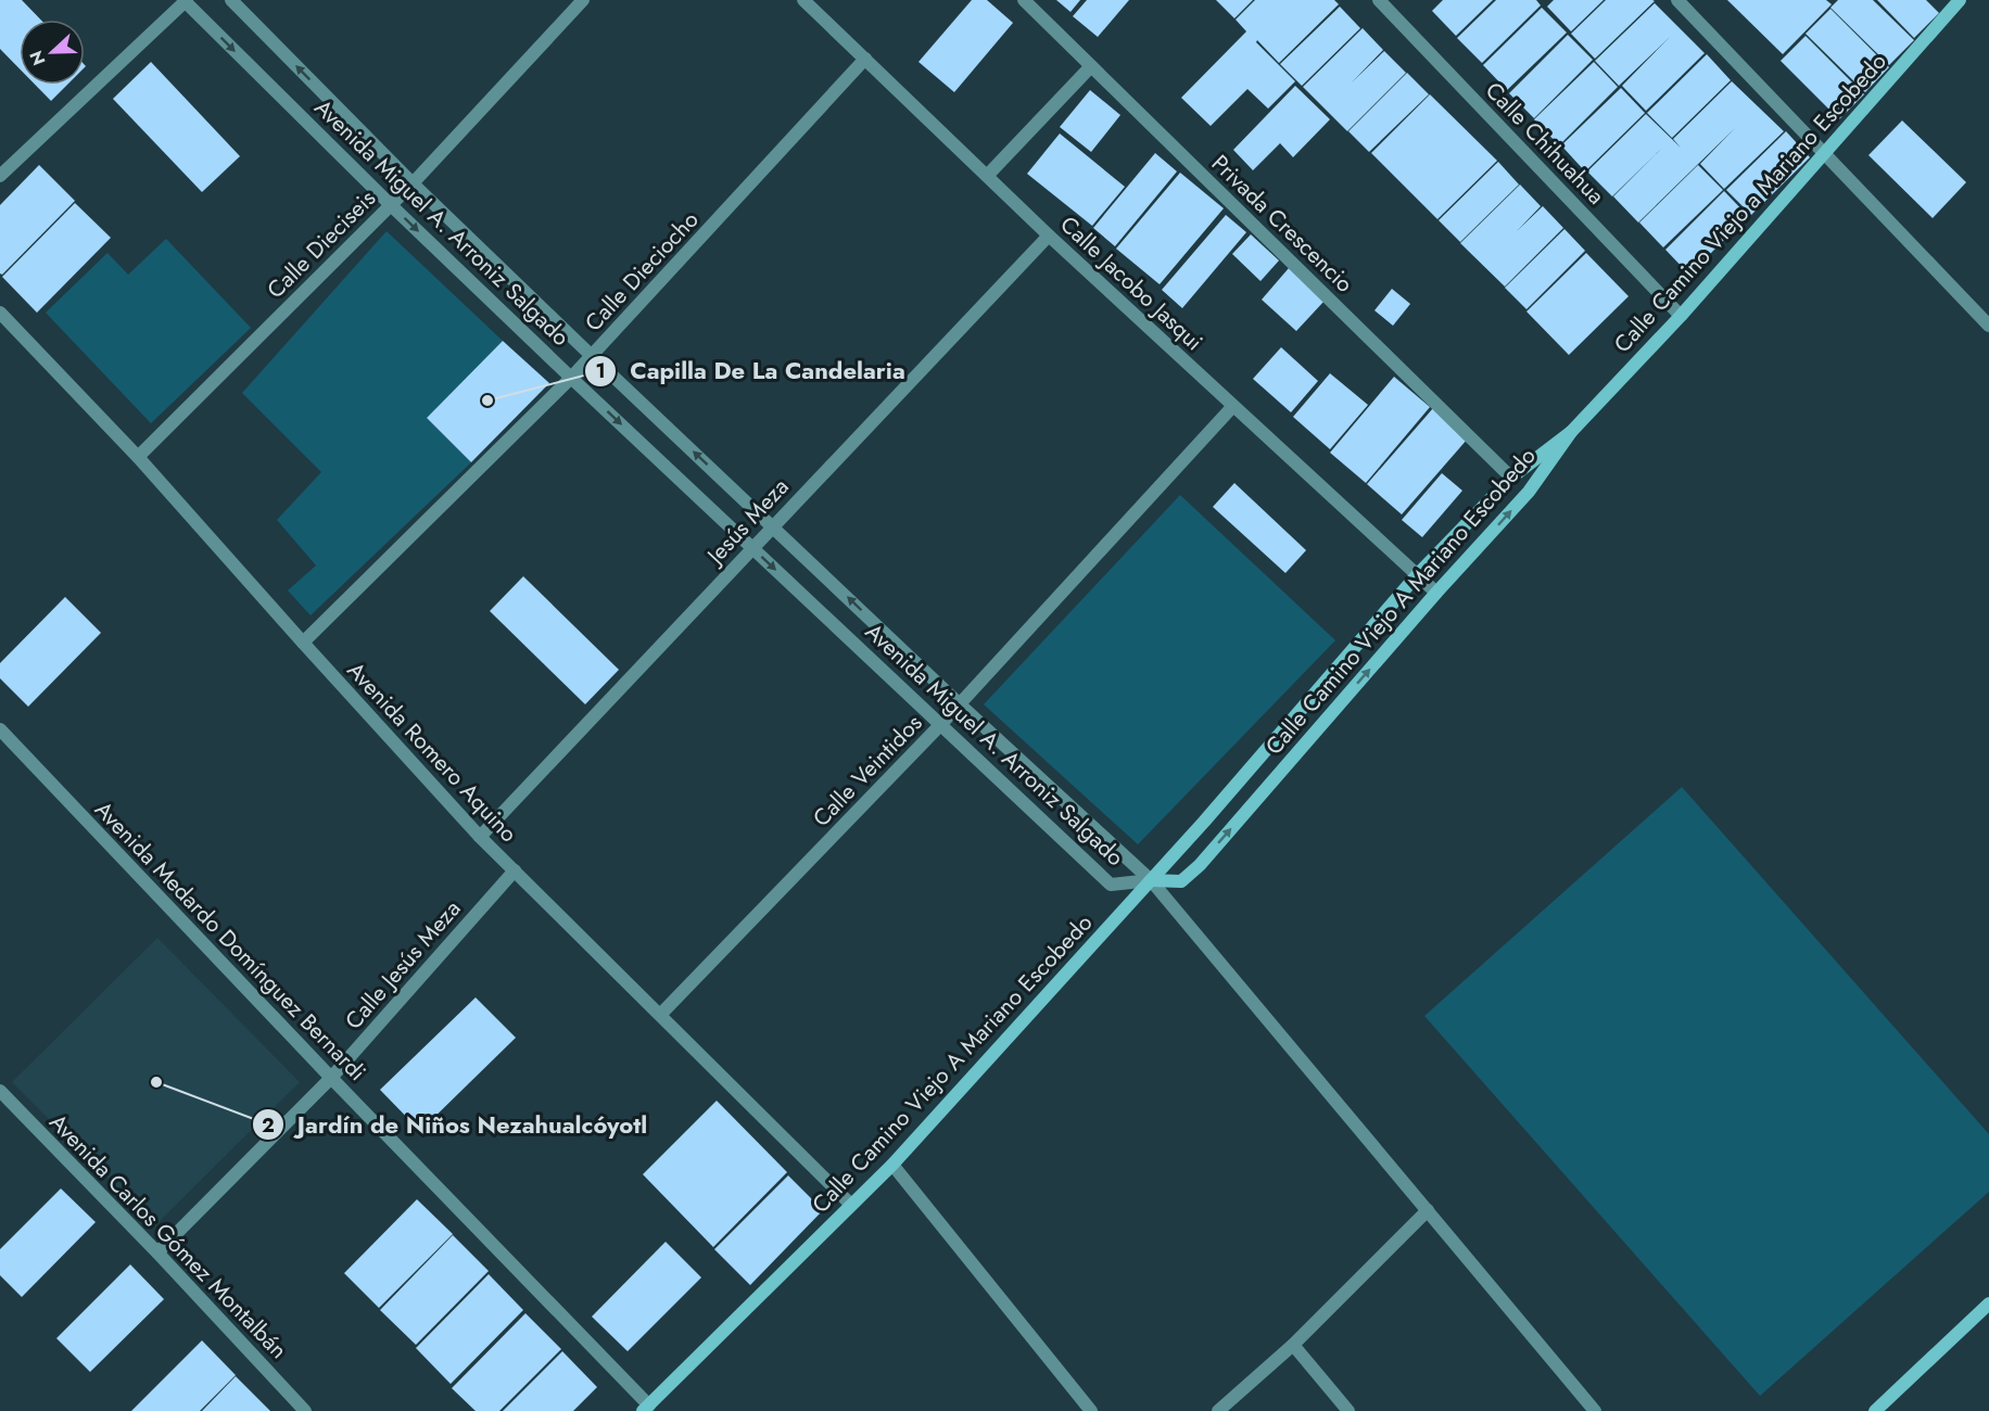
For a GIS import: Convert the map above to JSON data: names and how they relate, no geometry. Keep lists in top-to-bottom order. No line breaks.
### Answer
{"streets":{"street":["Calle Chihuahua","Calle Camino Viejo a Mariano Escobedo","Avenida Miguel A. Arroniz Salgado","Privada Crescencio","Calle Dieciseis","Calle Dieciocho","Calle Jacobo Jasqui","Jesús Meza","Calle Camino Viejo A Mariano Escobedo","Avenida Romero Aquino","Calle Veintidos","Avenida Medardo Domínguez Bernardi","Calle Jesús Meza","Avenida Carlos Gómez Montalbán"]},"crossings":[["Calle Chihuahua","Calle Camino Viejo a Mariano Escobedo"],["Calle Camino Viejo a Mariano Escobedo","Calle Camino Viejo A Mariano Escobedo"],["Avenida Miguel A. Arroniz Salgado","Calle Dieciseis"],["Avenida Miguel A. Arroniz Salgado","Calle Dieciocho"],["Avenida Miguel A. Arroniz Salgado","Jesús Meza"],["Avenida Miguel A. Arroniz Salgado","Calle Camino Viejo A Mariano Escobedo"],["Avenida Miguel A. Arroniz Salgado","Calle Veintidos"],["Privada Crescencio","Calle Camino Viejo A Mariano Escobedo"],["Calle Dieciseis","Avenida Romero Aquino"],["Calle Dieciocho","Calle Jacobo Jasqui"],["Calle Dieciocho","Avenida Romero Aquino"],["Calle Jacobo Jasqui","Jesús Meza"],["Calle Jacobo Jasqui","Calle Camino Viejo A Mariano Escobedo"],["Calle Jacobo Jasqui","Calle Veintidos"],["Jesús Meza","Avenida Romero Aquino"],["Calle Camino Viejo A Mariano Escobedo","Avenida Romero Aquino"],["Calle Camino Viejo A Mariano Escobedo","Avenida Medardo Domínguez Bernardi"],["Avenida Romero Aquino","Calle Veintidos"],["Avenida Romero Aquino","Calle Jesús Meza"],["Avenida Medardo Domínguez Bernardi","Calle Jesús Meza"],["Calle Jesús Meza","Avenida Carlos Gómez Montalbán"]],"places":["Capilla De La Candelaria","Jardín de Niños Nezahualcóyotl"],"north":"left"}
